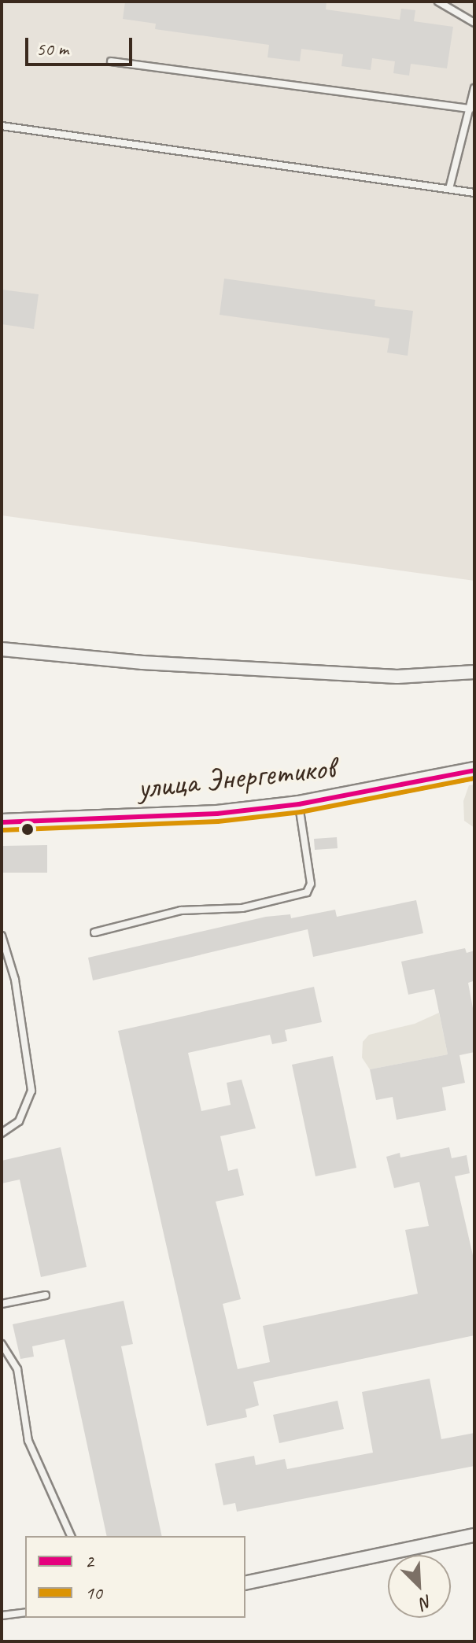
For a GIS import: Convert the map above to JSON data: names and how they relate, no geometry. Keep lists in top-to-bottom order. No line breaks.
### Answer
{"streets":{"street":["улица Энергетиков"]},"lines":["transit line 2","transit line 10"],"legend":["2","10"],"scale_bar":"50 m","north":"bottom right"}
